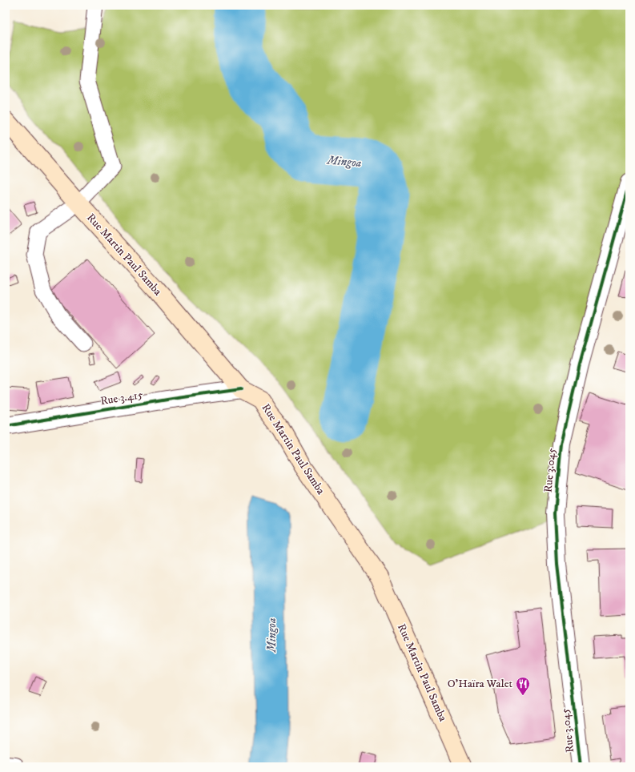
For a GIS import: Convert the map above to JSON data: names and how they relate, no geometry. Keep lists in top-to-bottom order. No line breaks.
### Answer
{"streets":{"main road":["Rue Martin Paul Samba"],"street":["Rue 3.415","Rue 3.045"]},"crossings":[["Rue Martin Paul Samba","Rue 3.415"]],"water":["Mingoa"],"places":{"restaurant":["O'Haïra Walet"]}}
